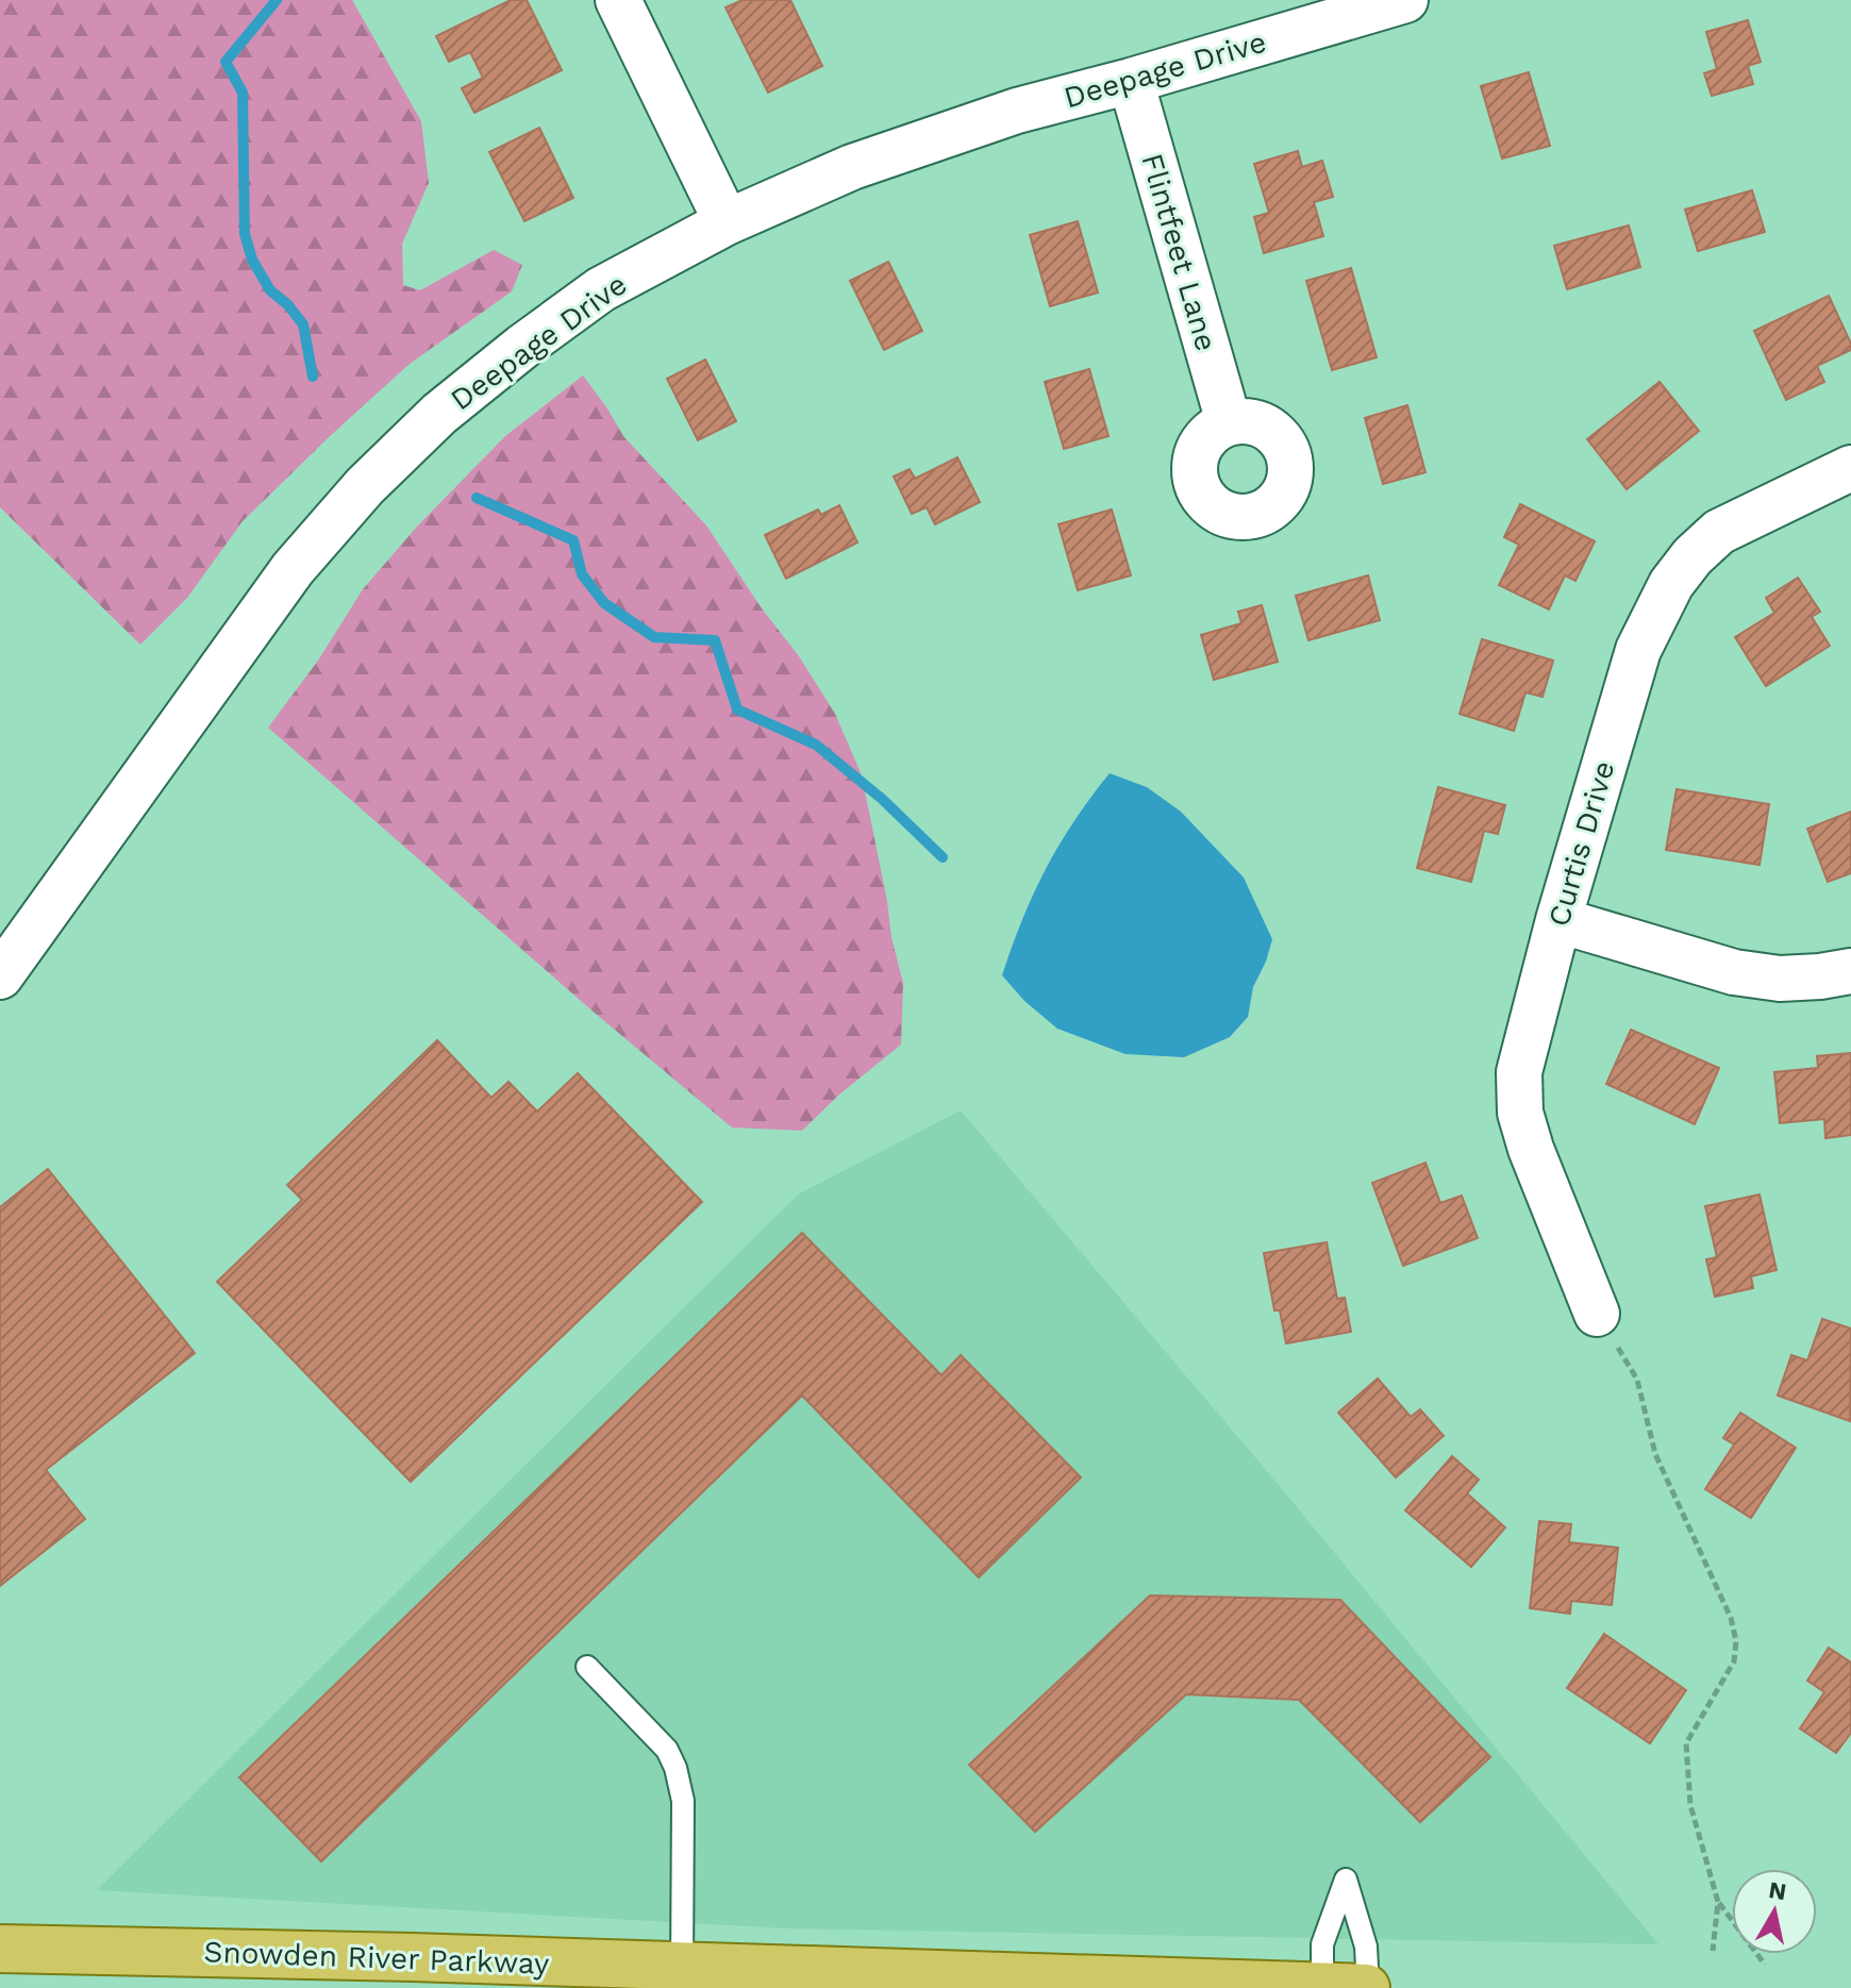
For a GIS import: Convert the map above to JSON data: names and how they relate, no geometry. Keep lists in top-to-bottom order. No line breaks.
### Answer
{"streets":{"main road":["Snowden River Parkway"],"street":["Deepage Drive","Flintfeet Lane","Curtis Drive"]},"crossings":[["Deepage Drive","Flintfeet Lane"]],"north":"top"}
